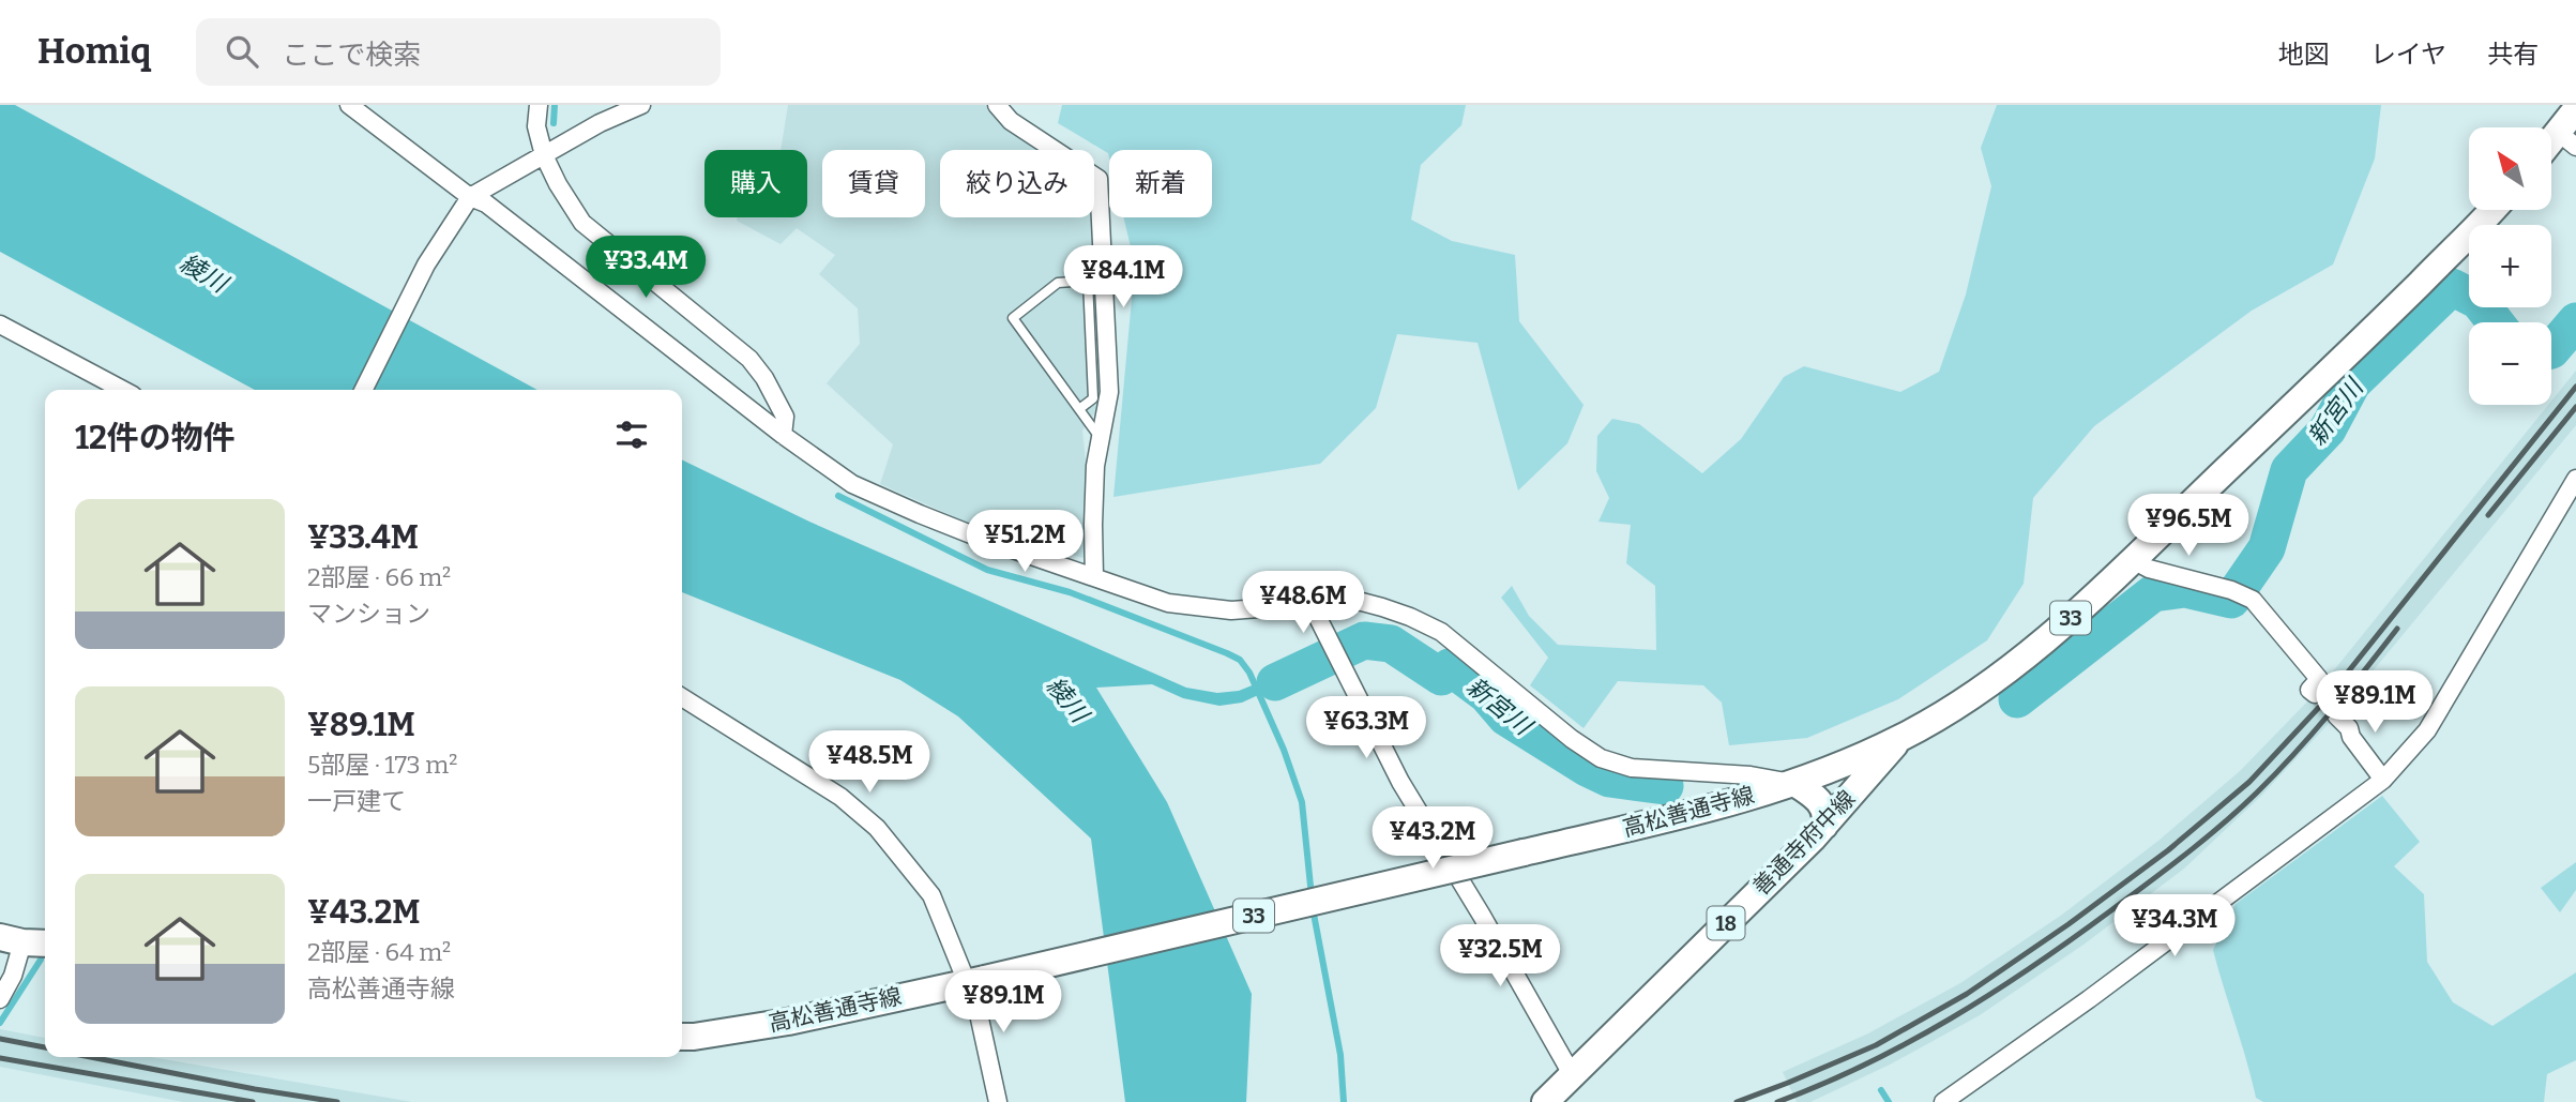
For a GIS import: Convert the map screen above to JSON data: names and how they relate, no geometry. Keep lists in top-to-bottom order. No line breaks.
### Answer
{"streets":{"main road":["33","高松善通寺線","善通寺府中線","18"]},"crossings":[["高松善通寺線","善通寺府中線"]],"water":["綾川","新宮川"],"north":"top left","page":{"header":"Homiq","search":"ここで検索","nav":["地図","レイヤ","共有"],"map_buttons":["+","−"],"chip":["購入","賃貸","絞り込み","新着"],"price":["¥33.4M","¥84.1M","¥96.5M","¥51.2M","¥48.6M","¥89.1M","¥63.3M","¥48.5M","¥43.2M","¥34.3M","¥32.5M","¥89.1M"],"heading":"12件の物件","list":[{"name":"¥33.4M","note":"2部屋 · 66 m² · マンション"},{"name":"¥89.1M","note":"5部屋 · 173 m² · 一戸建て"},{"name":"¥43.2M","note":"2部屋 · 64 m² · 高松善通寺線"}]}}
